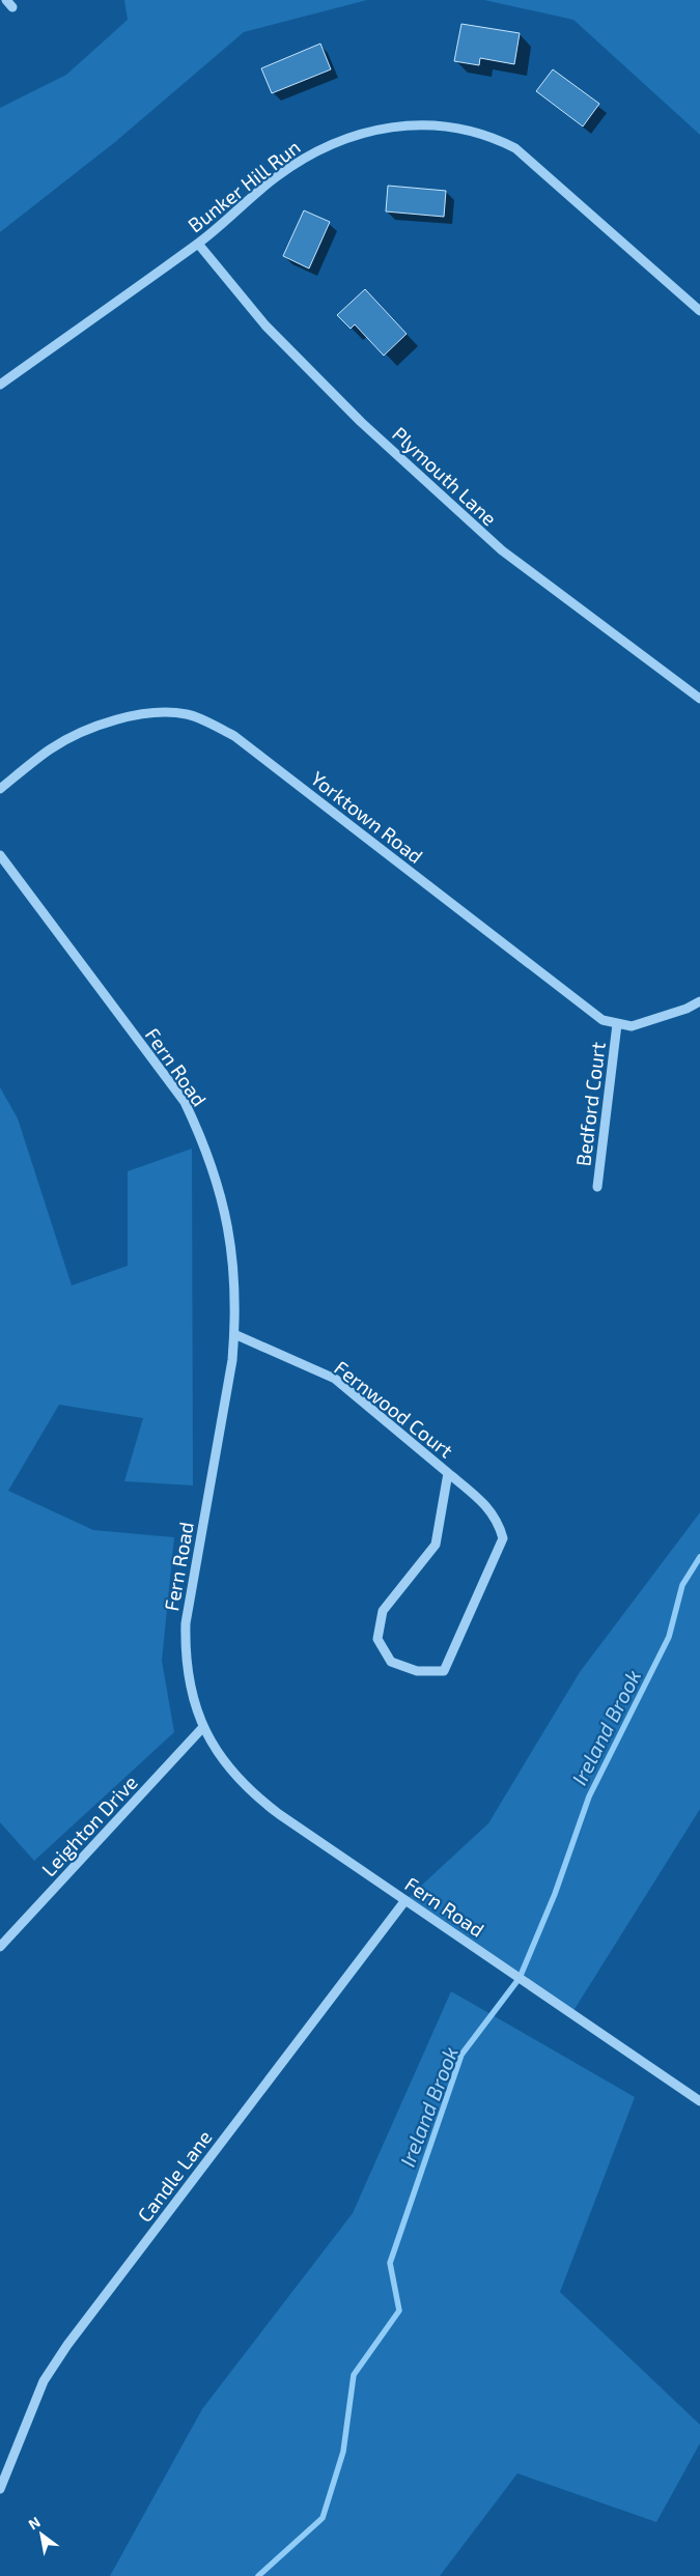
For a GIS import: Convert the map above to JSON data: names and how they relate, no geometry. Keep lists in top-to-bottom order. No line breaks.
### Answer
{"streets":{"street":["Bunker Hill Run","Plymouth Lane","Yorktown Road","Fern Road","Bedford Court","Fernwood Court","Leighton Drive","Candle Lane"]},"crossings":[["Bunker Hill Run","Plymouth Lane"],["Yorktown Road","Bedford Court"],["Fern Road","Fernwood Court"],["Fern Road","Leighton Drive"],["Fern Road","Candle Lane"]],"water":["Ireland Brook"],"north":"top left"}
